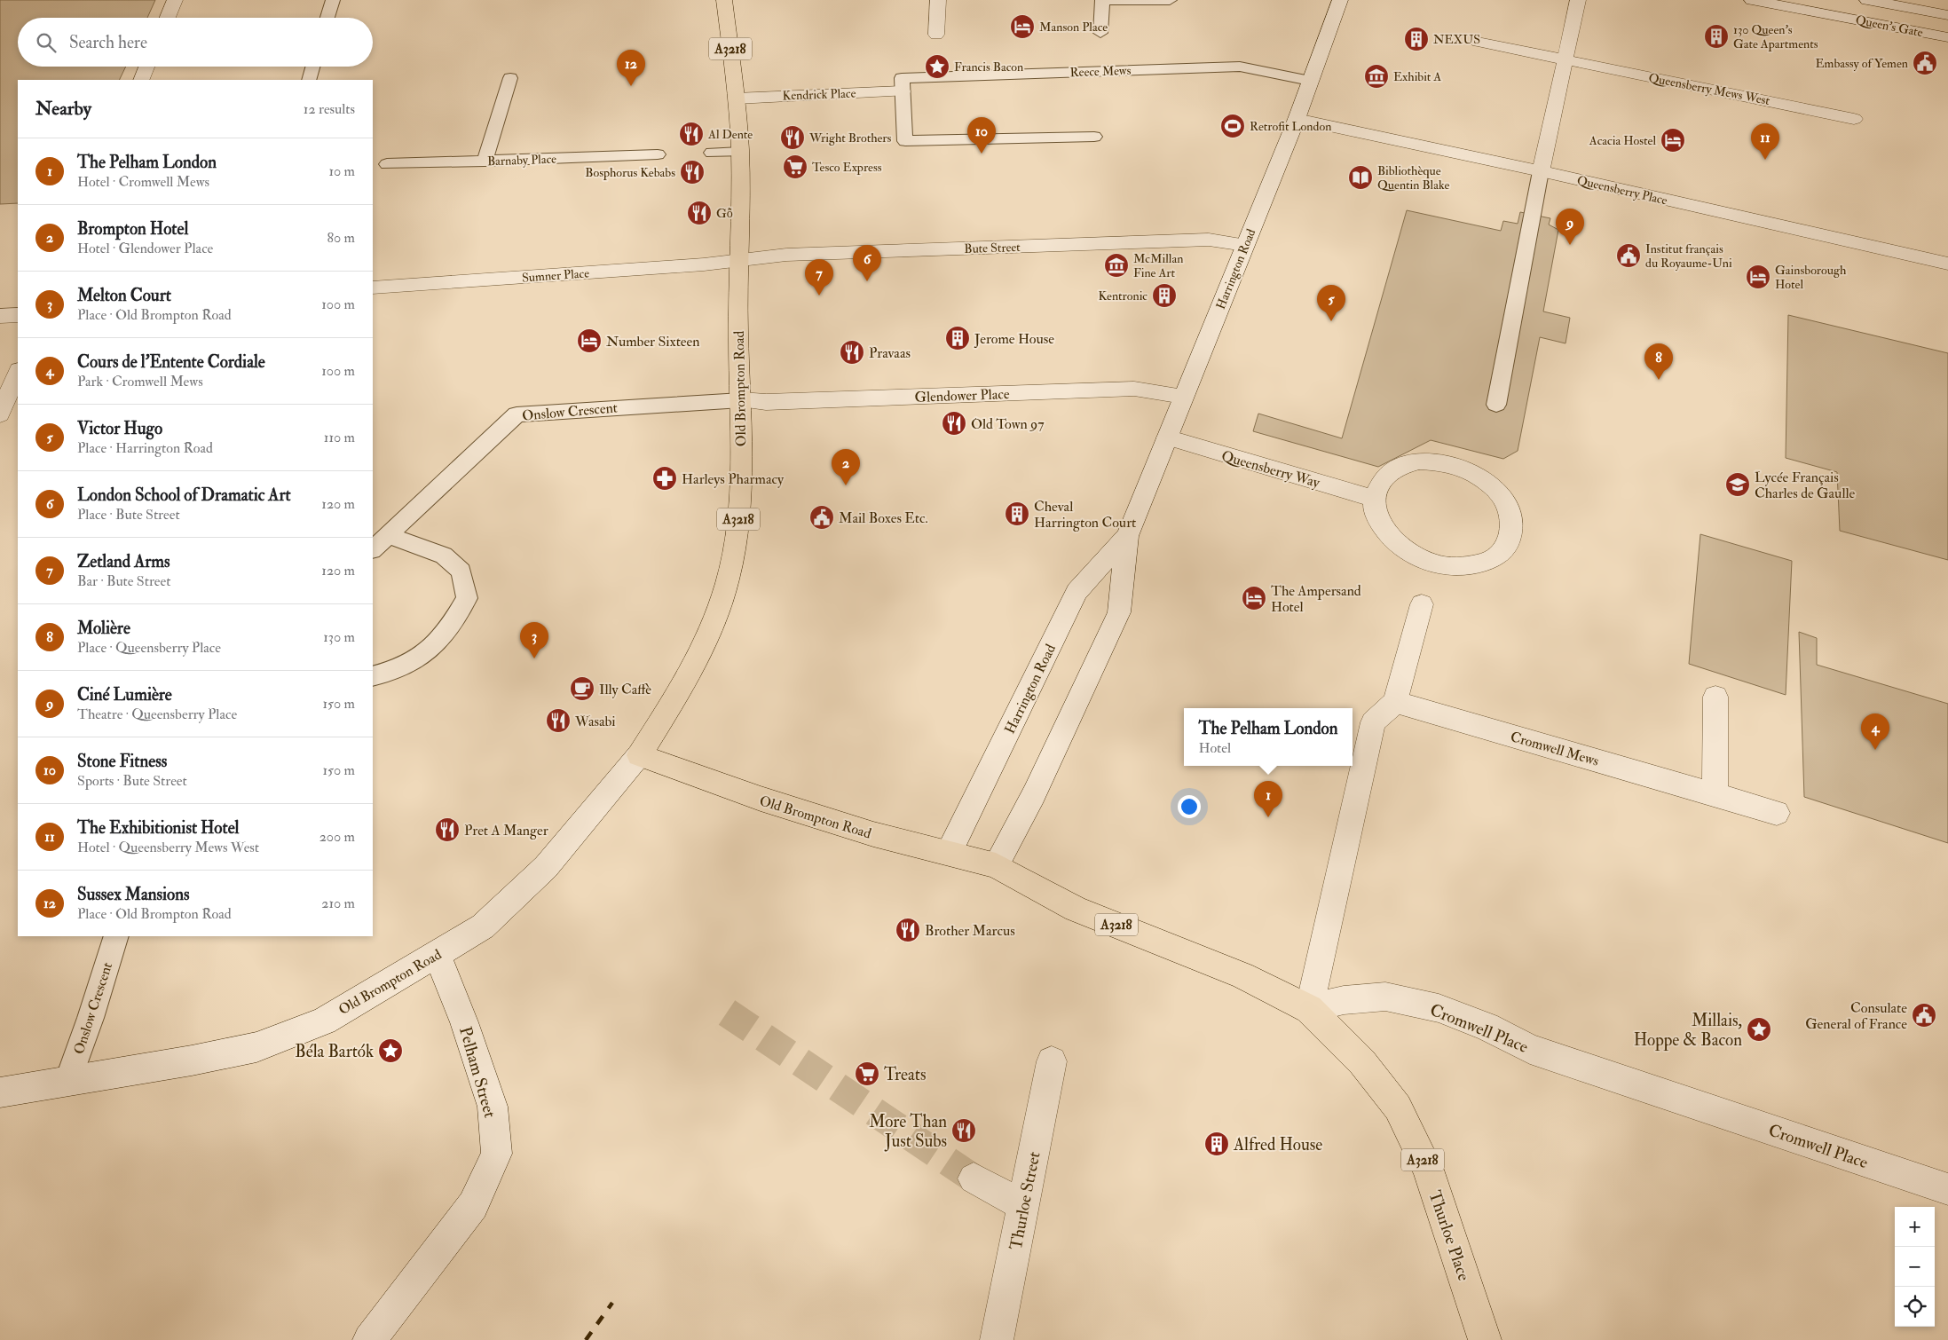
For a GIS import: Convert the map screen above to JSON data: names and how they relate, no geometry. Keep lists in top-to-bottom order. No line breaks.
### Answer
{"streets":{"main road":["A3218","Old Brompton Road","Thurloe Place"],"street":["Queen's Gate","Queensberry Mews West","Kendrick Place","Queensberry Place","Bute Street","Harrington Road","Sumner Place","Glendower Place","Queensberry Way","Cromwell Mews","Cromwell Place","Pelham Street","Thurloe Street"],"lane":["Reece Mews","Barnaby Place","Onslow Crescent"]},"crossings":[["A3218","Harrington Road"],["A3218","Old Brompton Road"],["A3218","Cromwell Place"],["A3218","Thurloe Place"],["Reece Mews","Kendrick Place"],["Reece Mews","Harrington Road"],["Kendrick Place","Old Brompton Road"],["Queensberry Place","Harrington Road"],["Bute Street","Harrington Road"],["Bute Street","Sumner Place"],["Bute Street","Old Brompton Road"],["Harrington Road","Old Brompton Road"],["Harrington Road","Glendower Place"],["Harrington Road","Queensberry Way"],["Sumner Place","Old Brompton Road"],["Old Brompton Road","Glendower Place"],["Old Brompton Road","Onslow Crescent"],["Old Brompton Road","Pelham Street"],["Glendower Place","Onslow Crescent"],["Cromwell Place","Thurloe Place"]],"places":{"hotel":["Manson Place","Acacia Hostel","Gainsborough Hotel","Number Sixteen","The Ampersand Hotel"],"building":["130 Queen's Gate Apartments","NEXUS","Kentronic","Jerome House","Cheval Harrington Court","Alfred House"],"public building":["Embassy of Yemen","Institut français du Royaume-Uni","Mail Boxes Etc.","Consulate General of France"],"place":["Francis Bacon","Millais, Hoppe & Bacon","Béla Bartók"],"museum":["Exhibit A","McMillan Fine Art"],"sports":["Retrofit London"],"restaurant":["Al Dente","Wright Brothers","Bosphorus Kebabs","Gỗ","Pravaas","Old Town 97","Wasabi","Pret A Manger","Brother Marcus","More Than Just Subs"],"supermarket":["Tesco Express","Treats"],"library":["Bibliothèque Quentin Blake"],"pharmacy":["Harleys Pharmacy"],"school or university":["Lycée Français Charles de Gaulle"],"cafe":["Illy Caffè"]},"page":{"search":"Search here","pins":["12","10","11","9","6","7","5","8","2","3","4","1"],"heading":["Nearby","12 results"],"list":[{"mark":"1","name":"The Pelham London","note":"Hotel · Cromwell Mews","value":"10 m"},{"mark":"2","name":"Brompton Hotel","note":"Hotel · Glendower Place","value":"80 m"},{"mark":"3","name":"Melton Court","note":"Place · Old Brompton Road","value":"100 m"},{"mark":"4","name":"Cours de l'Entente Cordiale","note":"Park · Cromwell Mews","value":"100 m"},{"mark":"5","name":"Victor Hugo","note":"Place · Harrington Road","value":"110 m"},{"mark":"6","name":"London School of Dramatic Art","note":"Place · Bute Street","value":"120 m"},{"mark":"7","name":"Zetland Arms","note":"Bar · Bute Street","value":"120 m"},{"mark":"8","name":"Molière","note":"Place · Queensberry Place","value":"130 m"},{"mark":"9","name":"Ciné Lumière","note":"Theatre · Queensberry Place","value":"150 m"},{"mark":"10","name":"Stone Fitness","note":"Sports · Bute Street","value":"150 m"},{"mark":"11","name":"The Exhibitionist Hotel","note":"Hotel · Queensberry Mews West","value":"200 m"},{"mark":"12","name":"Sussex Mansions","note":"Place · Old Brompton Road","value":"210 m"}],"popup":["The Pelham London","Hotel"],"map_buttons":["+","−"]}}
